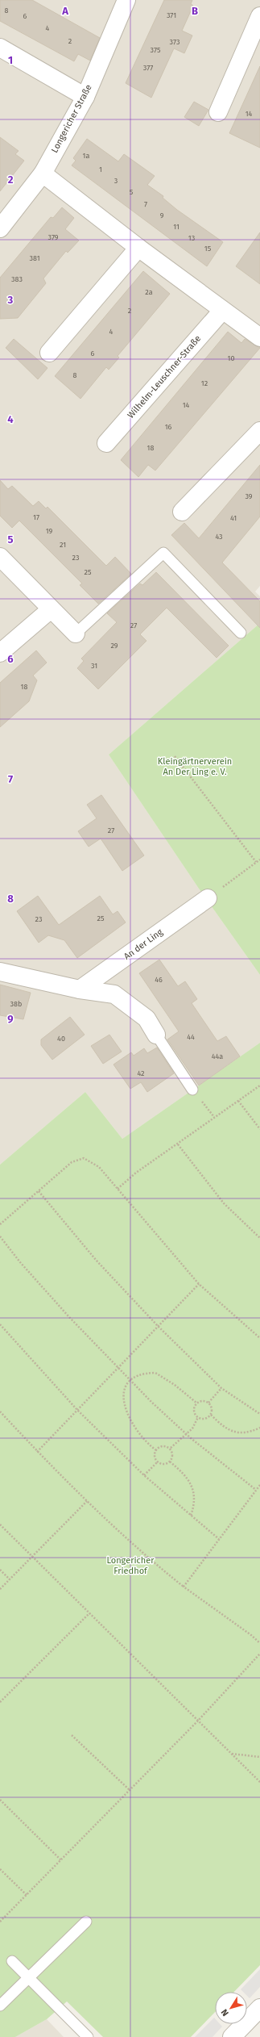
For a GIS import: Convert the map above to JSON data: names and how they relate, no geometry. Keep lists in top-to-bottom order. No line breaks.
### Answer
{"streets":{"street":["Longericher Straße","Wilhelm-Leuschner-Straße","An der Ling"]},"parks":["Kleingärtnerverein An Der Ling e. V.","Longericher Friedhof"],"house_numbers":["8","371","6","4","2","373","375","377","14","1a","1","3","5","7","9","11","379","13","15","381","383","2a","2","4","6","10","8","12","14","16","18","39","17","41","19","43","21","23","25","27","29","31","18","27","25","23","46","38b","44","40","44a","42"],"north":"bottom left","grid":{"columns":["A","B"],"rows":["1","2","3","4","5","6","7","8","9"]}}
